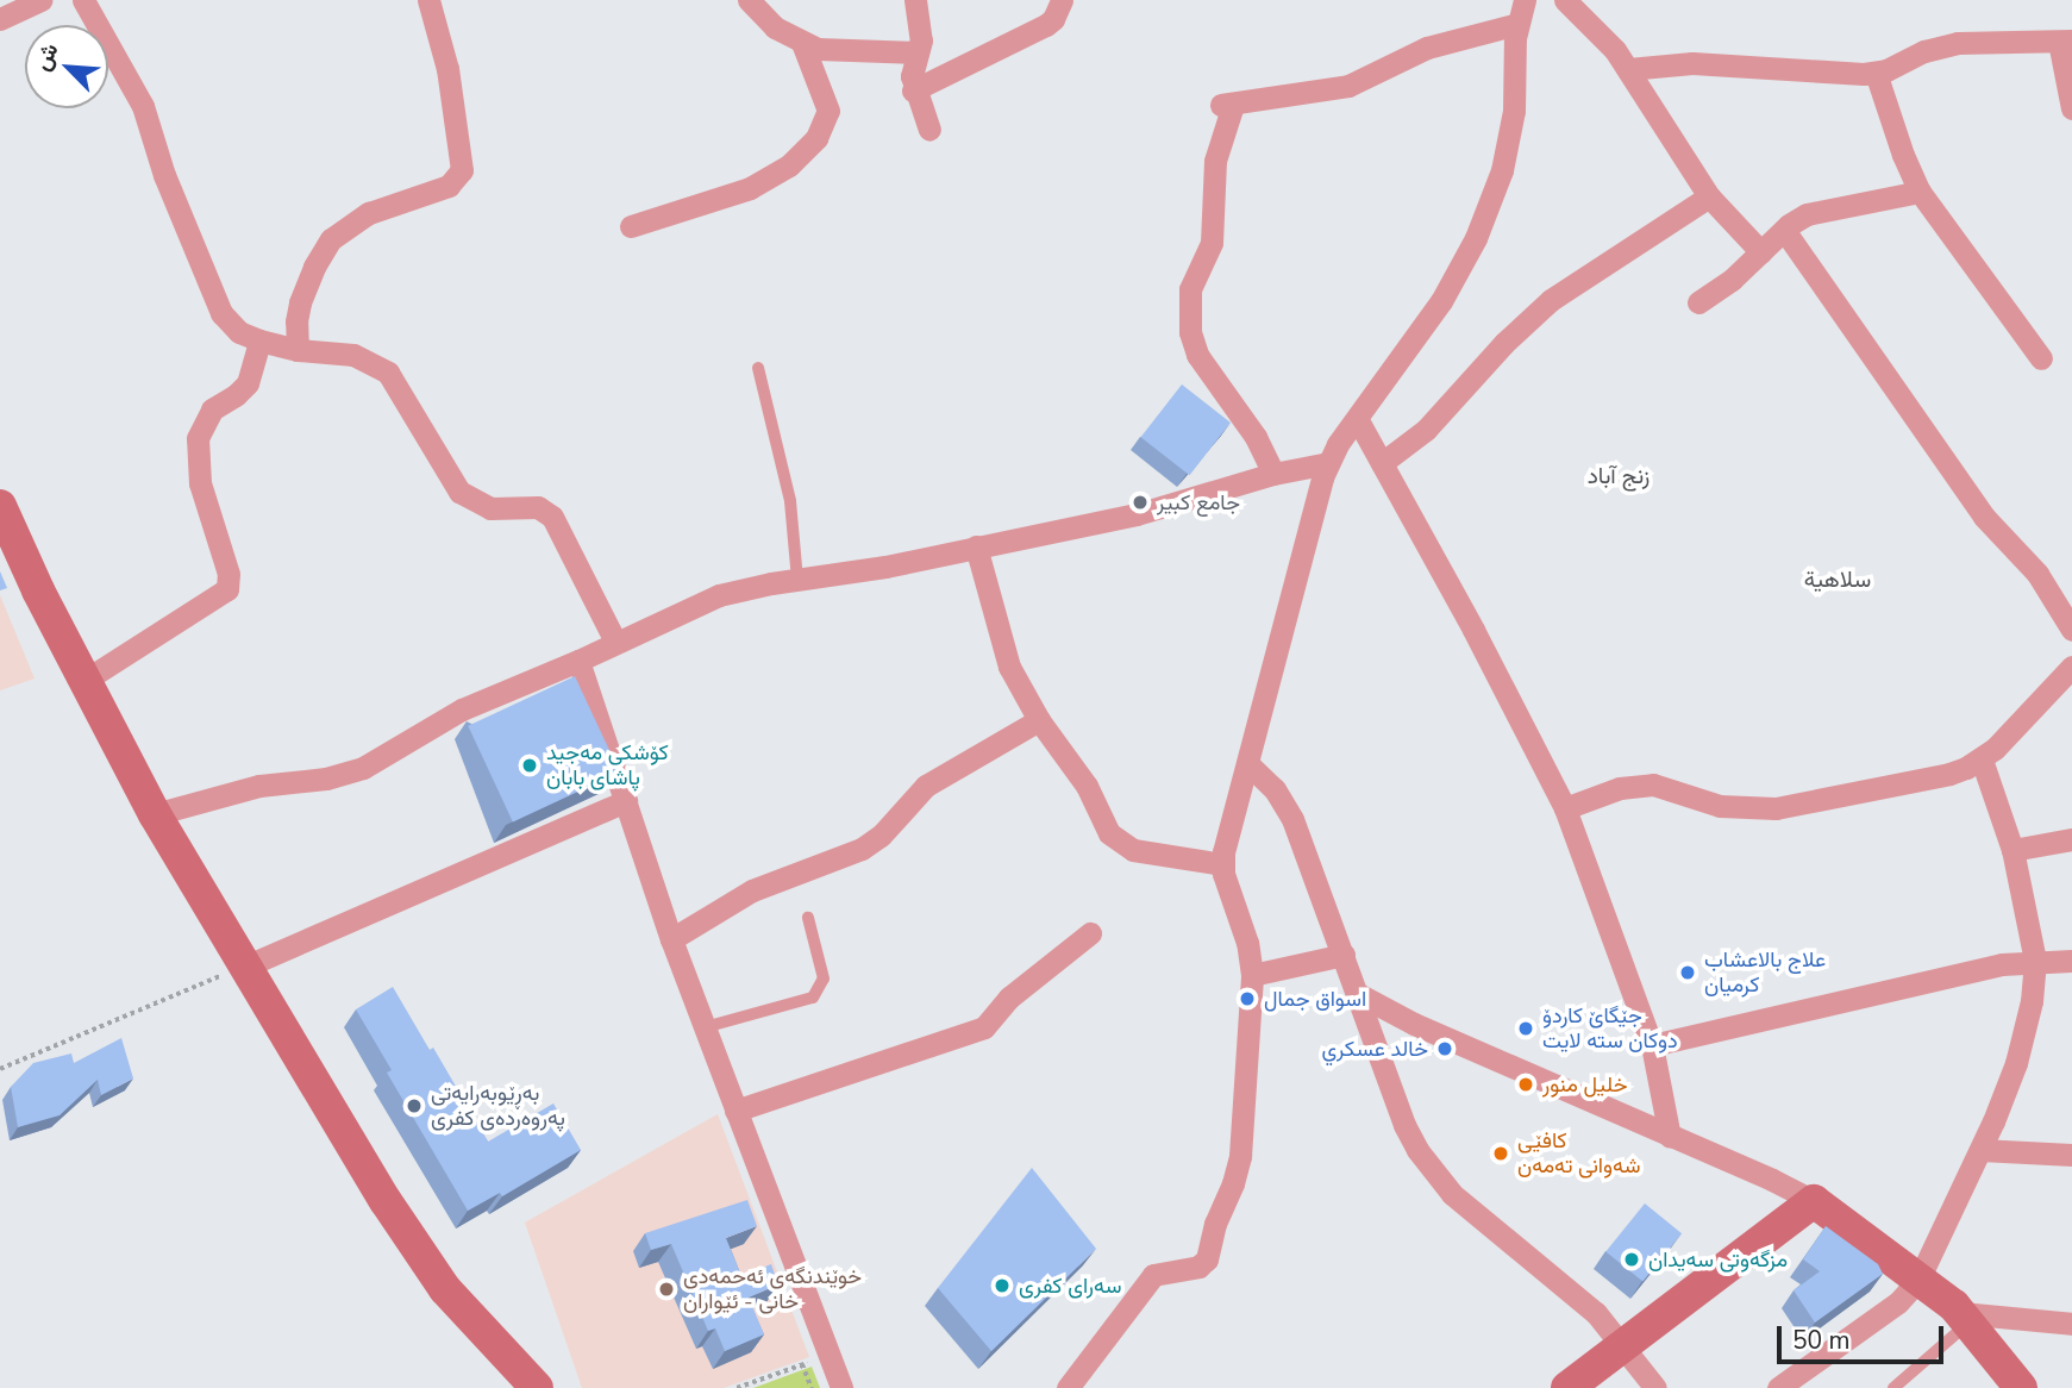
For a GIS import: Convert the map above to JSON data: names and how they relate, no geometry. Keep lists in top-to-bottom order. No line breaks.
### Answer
{"districts":["زنج آباد","سلاهية"],"places":["جامع كبير","کۆشکی مەجید پاشای بابان","علاج بالاعشاب كرميان","اسواق جمال","جێگاێ کاردۆ دوکان ستە لایت","خالد عسکري","خلیل منور","بەڕێوبەرایەتی پەروەردەی کفری","کافێی شەوانی تەمەن","مزگەوتی سەیدان","سەرای کفری","خوێندنگەی ئەحمەدی خانی - ئێواران"],"scale_bar":"50 m","north":"top left"}
